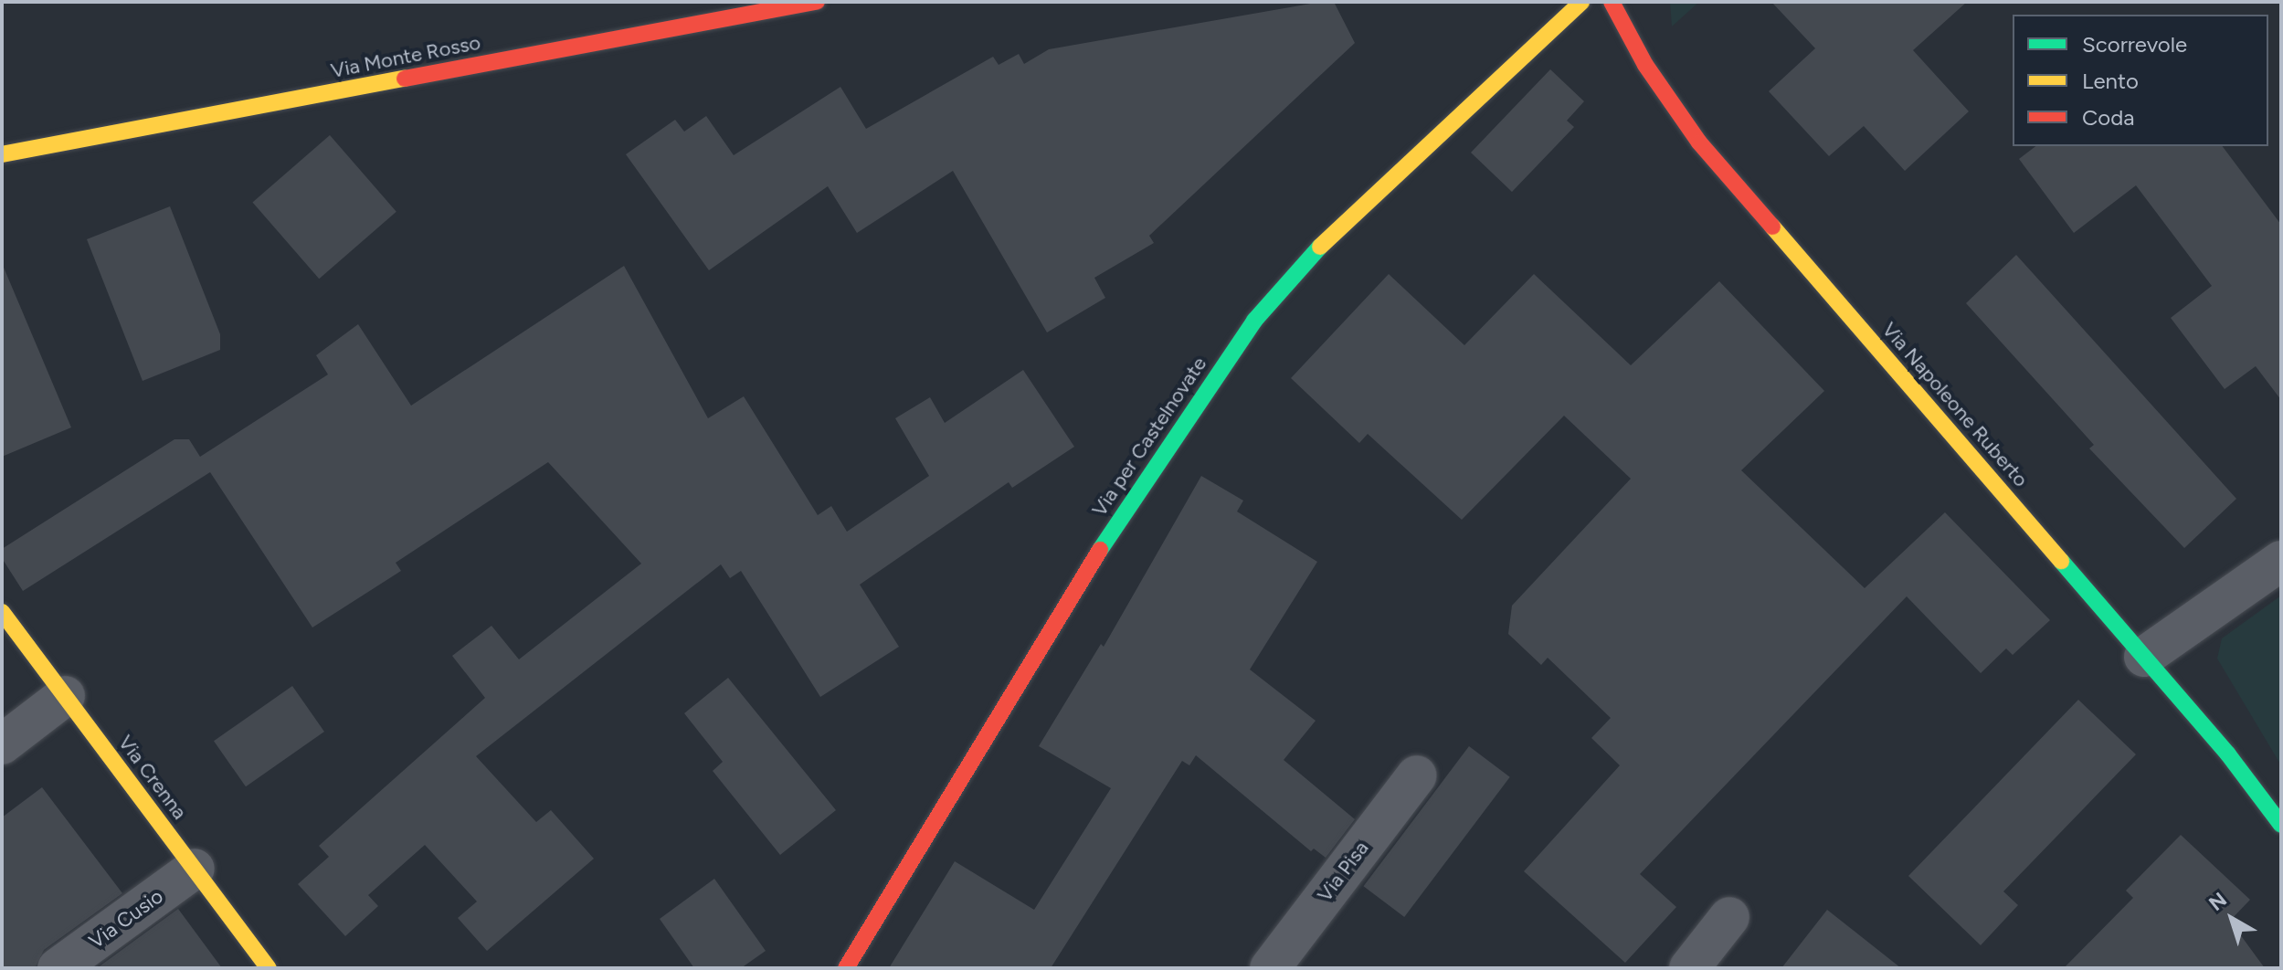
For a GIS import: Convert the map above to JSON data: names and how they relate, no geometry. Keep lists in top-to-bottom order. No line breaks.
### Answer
{"streets":{"street":["Via Monte Rosso","Via Napoleone Ruberto","Via per Castelnovate","Via Crenna","Via Pisa","Via Cusio"]},"crossings":[["Via Crenna","Via Cusio"]],"legend":["Scorrevole","Lento","Coda"],"north":"top left"}
